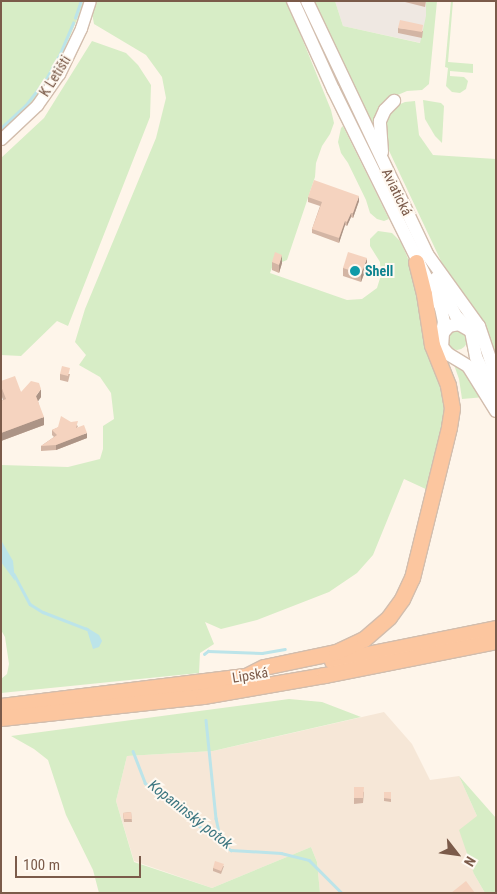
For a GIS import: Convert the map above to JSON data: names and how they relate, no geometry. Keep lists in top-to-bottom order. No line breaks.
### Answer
{"streets":{"highway":["Lipská"],"main road":["Aviatická"],"street":["K Letišti"]},"water":["Kopaninský potok"],"places":["Shell"],"scale_bar":"100 m","north":"bottom right"}
